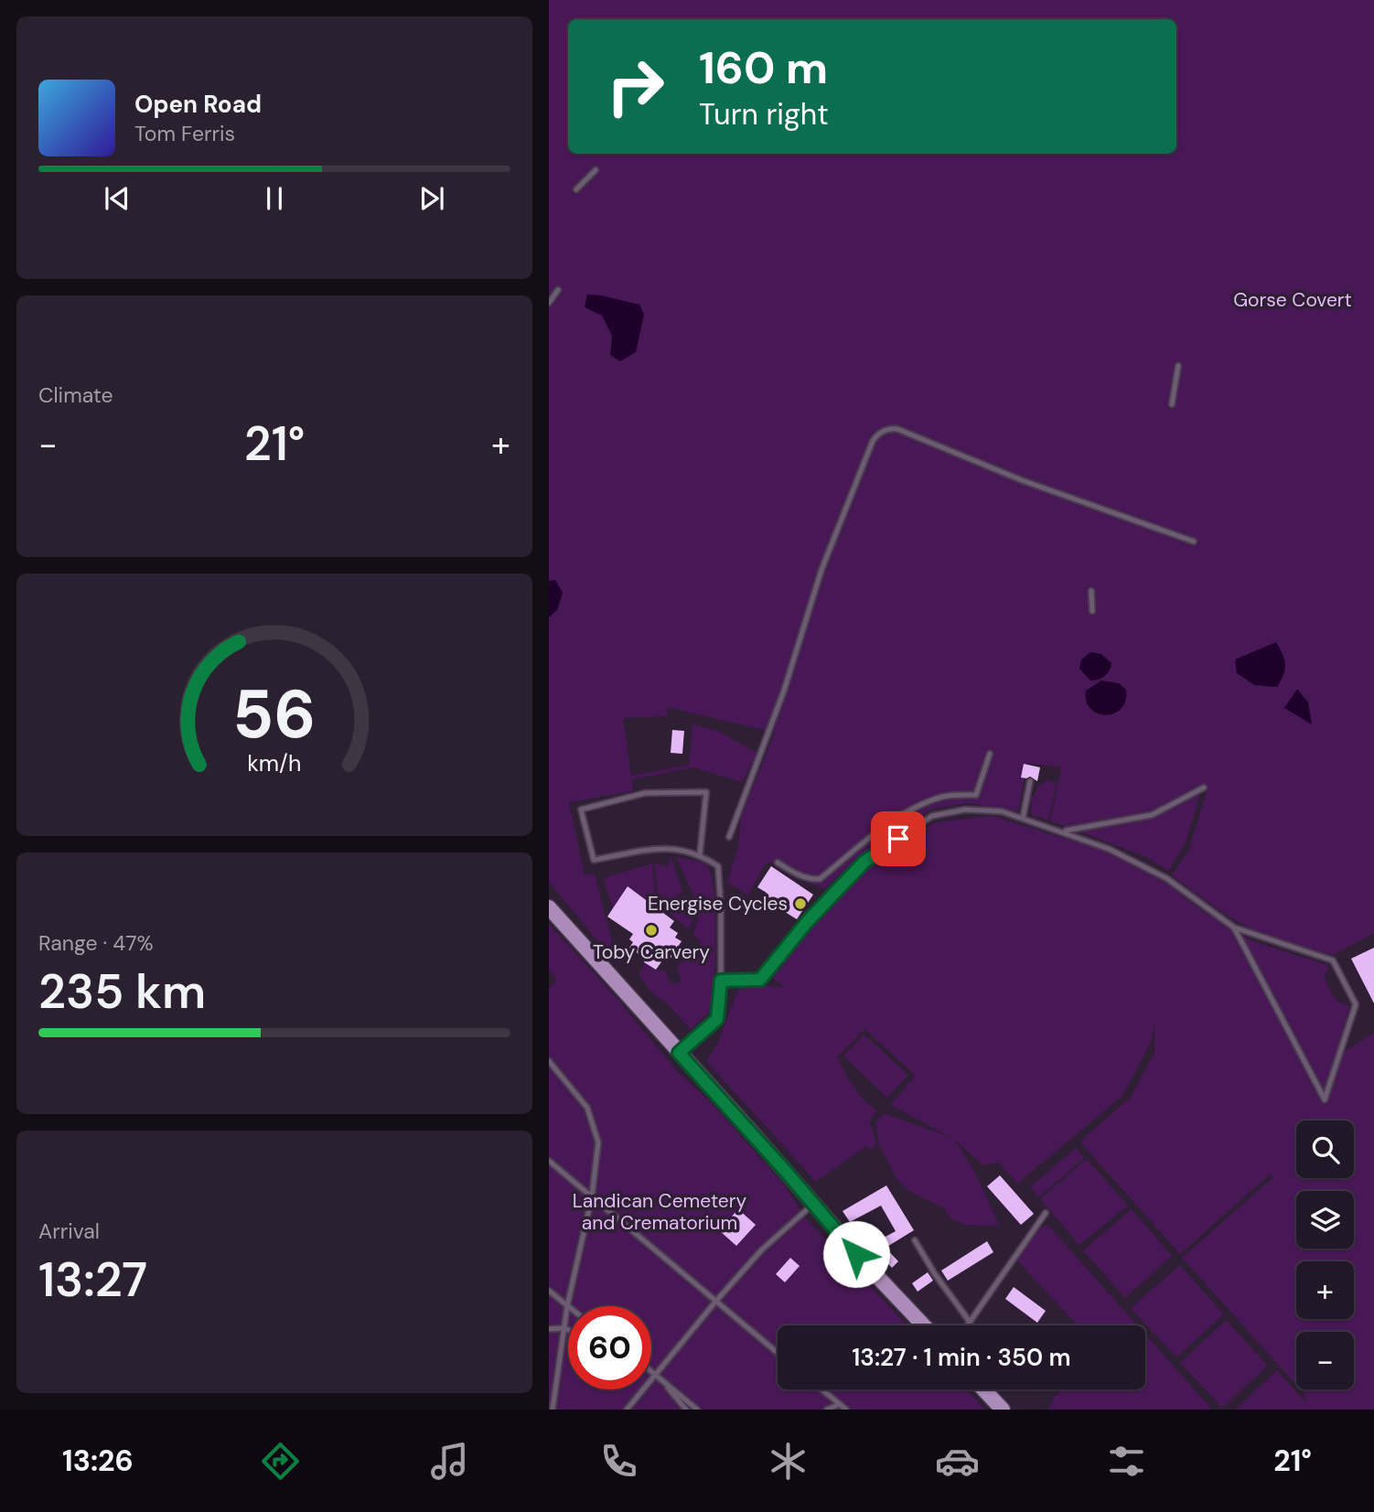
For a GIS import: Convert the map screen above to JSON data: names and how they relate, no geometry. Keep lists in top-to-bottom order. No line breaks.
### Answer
{"parks":["Gorse Covert","Landican Cemetery and Crematorium"],"places":["Energise Cycles","Toby Carvery"],"page":{"turn":["160 m","Turn right"],"song":["Open Road","Tom Ferris"],"tile":["Climate",["Range · 47%","235 km"],["Arrival","13:27"]],"heat":["−","21°","+"],"map_buttons":["+","−"],"limit":"60","trip":"13:27 · 1 min · 350 m","tabs":["13:26","21°"],"gauge":["56","km/h"]}}
